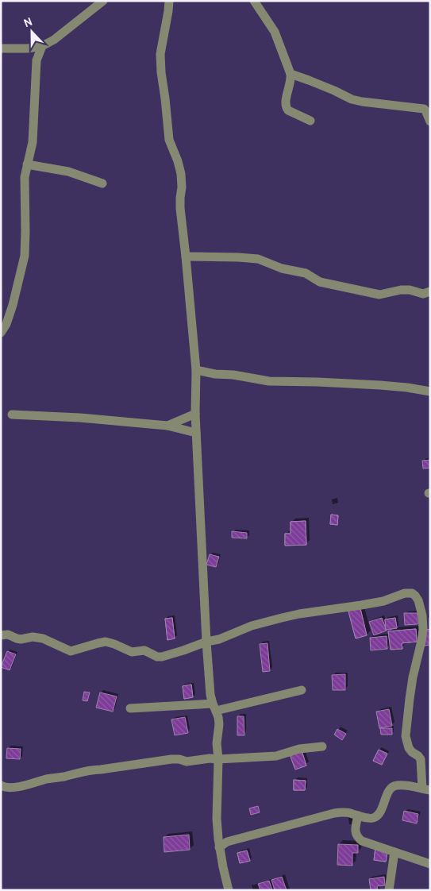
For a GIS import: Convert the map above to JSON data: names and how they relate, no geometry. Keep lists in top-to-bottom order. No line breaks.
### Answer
{"north":"top"}
